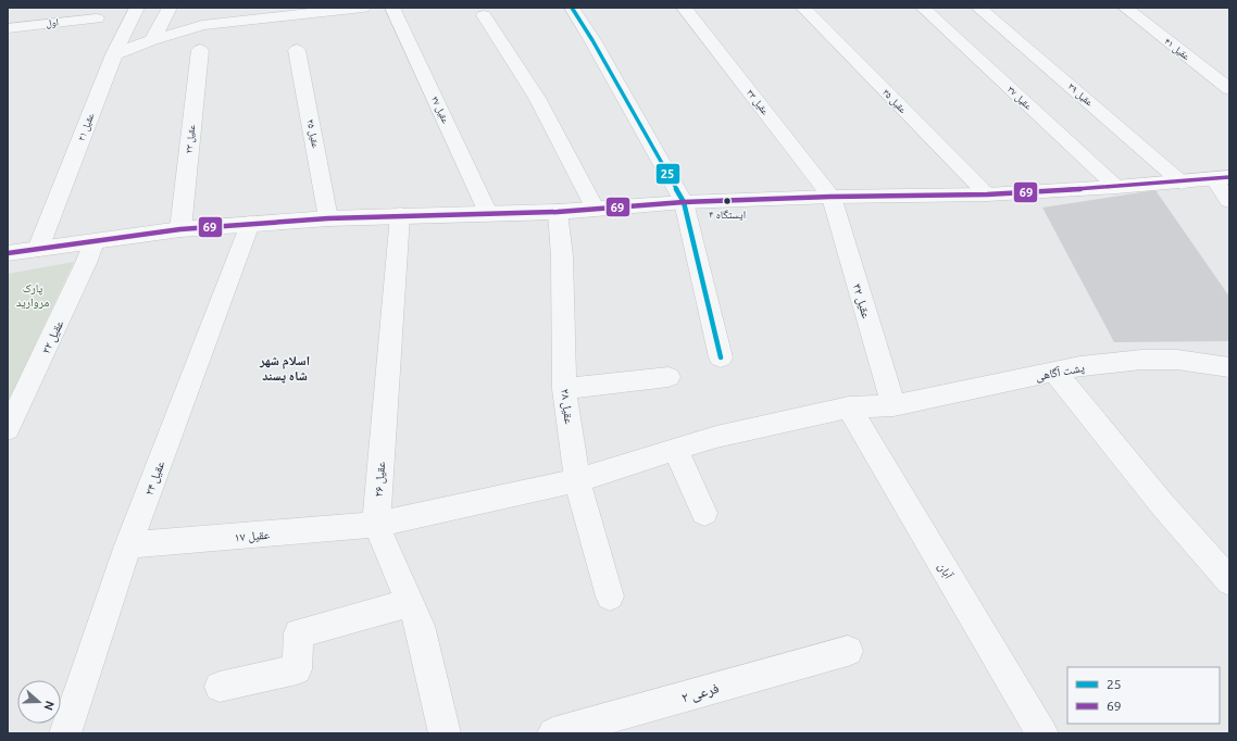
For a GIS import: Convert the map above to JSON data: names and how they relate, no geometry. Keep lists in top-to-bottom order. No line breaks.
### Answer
{"streets":{"street":["اول","عقیل ۴۱","عقیل ۳۹","عقیل ۳۷","عقیل ۳۵","عقیل ۳۳","عقیل ۲۷","عقیل ۲۱","عقیل ۲۵","عقیل ۲۳","عقیل ۳۲","عقیل ۲۲","پشت آگاهی","۲۸ عقیل","عقیل ۲۴","عقیل ۲۶","عقیل ۱۷","آبان","فرعی ۲"]},"crossings":[["عقیل ۳۳","عقیل ۳۲"],["عقیل ۳۲","پشت آگاهی"],["پشت آگاهی","عقیل ۱۷"],["پشت آگاهی","آبان"],["۲۸ عقیل","عقیل ۱۷"],["عقیل ۲۴","عقیل ۱۷"],["عقیل ۲۶","عقیل ۱۷"]],"districts":["اسلام شهر شاه پسند"],"parks":["پارک مروارید"],"places":["ایستگاه ۴"],"lines":["transit line 25","transit line 69"],"legend":["25","69"],"north":"right"}
